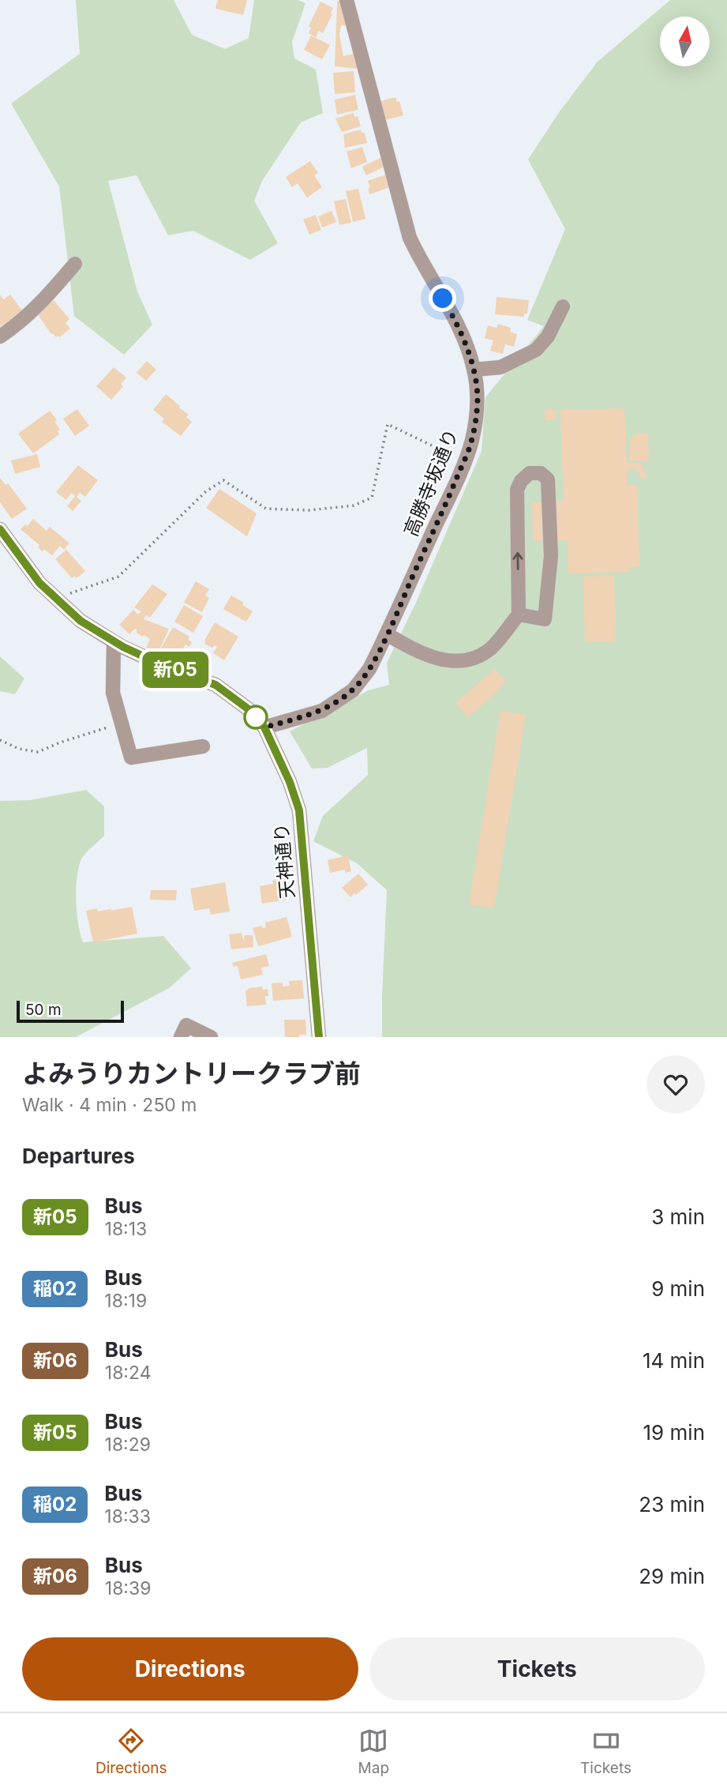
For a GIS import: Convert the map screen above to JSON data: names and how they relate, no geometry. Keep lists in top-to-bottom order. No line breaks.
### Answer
{"streets":{"street":["高勝寺坂通り","天神通り"]},"crossings":[["高勝寺坂通り","天神通り"]],"lines":["bus line 新05"],"scale_bar":"50 m","north":"top","page":{"on_map":"新05","scale":"50 m","heading":[["よみうりカントリークラブ前","Walk · 4 min · 250 m"],"Departures"],"list":[{"mark":"新05","name":"Bus","note":"18:13","value":"3 min"},{"mark":"稲02","name":"Bus","note":"18:19","value":"9 min"},{"mark":"新06","name":"Bus","note":"18:24","value":"14 min"},{"mark":"新05","name":"Bus","note":"18:29","value":"19 min"},{"mark":"稲02","name":"Bus","note":"18:33","value":"23 min"},{"mark":"新06","name":"Bus","note":"18:39","value":"29 min"}],"buttons":["Directions","Tickets"],"tabs":["Directions","Map","Tickets"]}}
